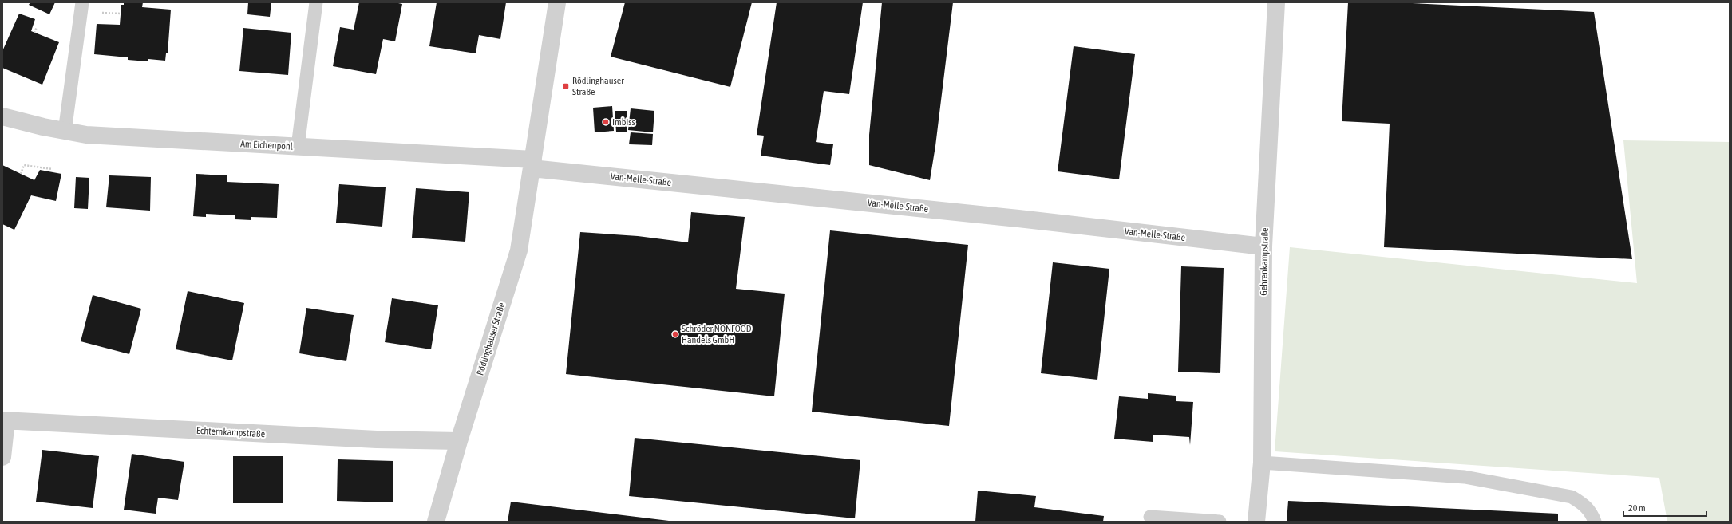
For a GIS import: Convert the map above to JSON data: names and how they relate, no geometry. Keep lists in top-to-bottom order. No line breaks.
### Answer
{"streets":{"street":["Am Eichenpohl","Van-Melle-Straße","Gehrenkampstraße","Rödlinghauser Straße","Echternkampstraße"]},"crossings":[["Am Eichenpohl","Van-Melle-Straße"],["Am Eichenpohl","Rödlinghauser Straße"],["Van-Melle-Straße","Gehrenkampstraße"],["Van-Melle-Straße","Rödlinghauser Straße"],["Rödlinghauser Straße","Echternkampstraße"]],"places":{"transit":["Rödlinghauser Straße"],"other":["Imbiss","Schröder NONFOOD Handels GmbH"]},"scale_bar":"20 m"}
